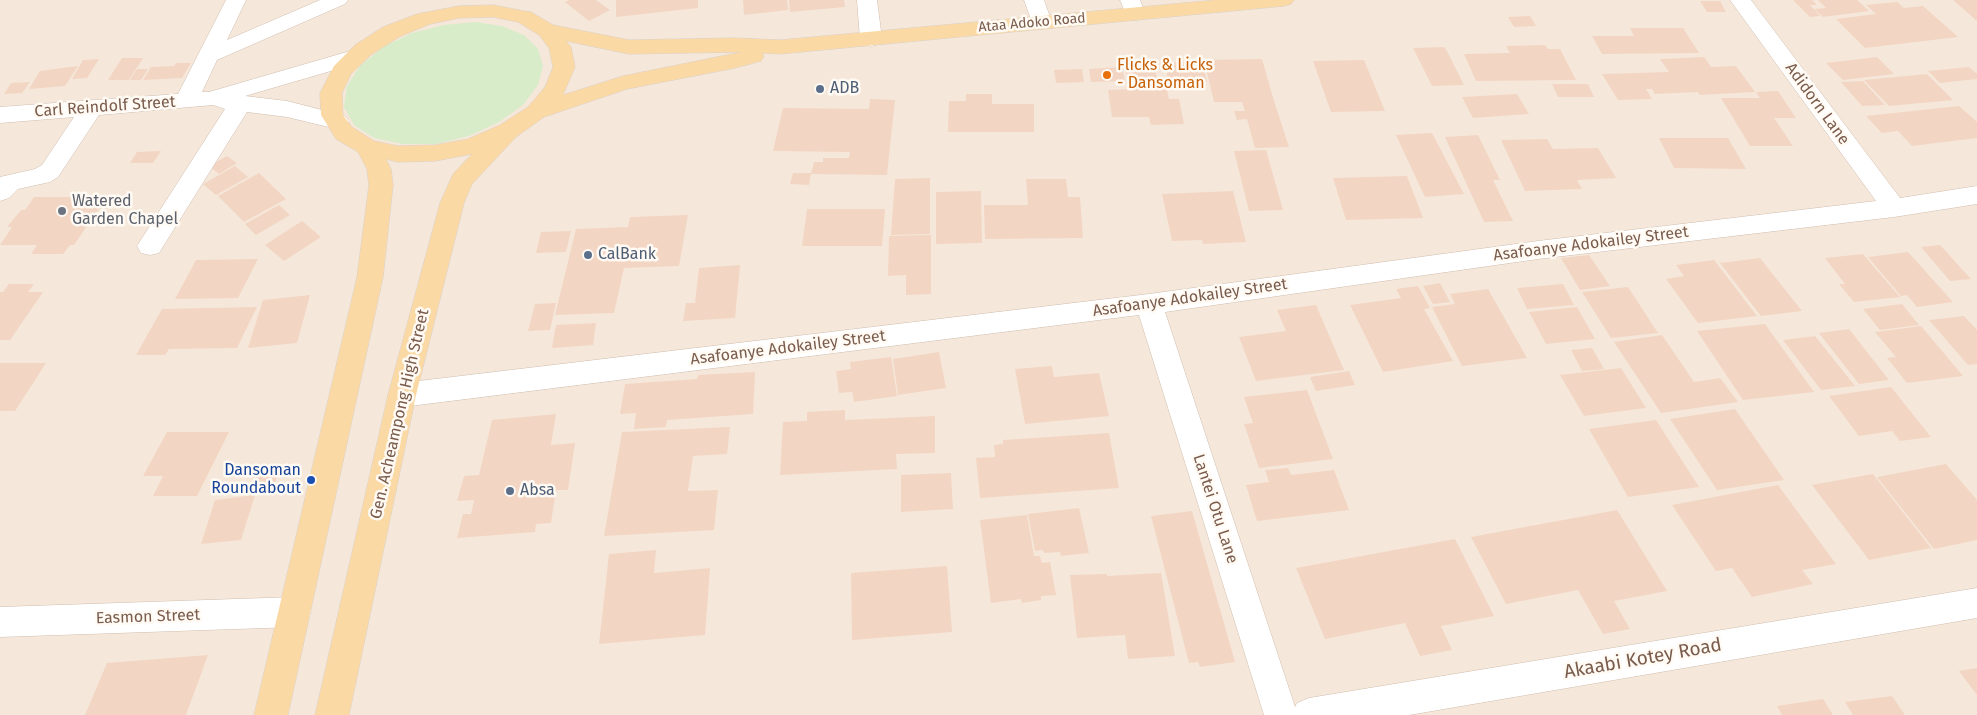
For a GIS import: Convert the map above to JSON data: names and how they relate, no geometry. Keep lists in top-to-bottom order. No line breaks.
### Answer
{"streets":{"main road":["Ataa Adoko Road","Gen. Acheampong High Street"],"street":["Adidorn Lane","Carl Reindolf Street","Asafoanye Adokailey Street","Lantei Otu Lane","Easmon Street","Akaabi Kotey Road"]},"crossings":[["Adidorn Lane","Asafoanye Adokailey Street"],["Asafoanye Adokailey Street","Gen. Acheampong High Street"],["Asafoanye Adokailey Street","Lantei Otu Lane"]],"places":["Flicks & Licks - Dansoman","ADB","Watered Garden Chapel","CalBank","Dansoman Roundabout","Absa"]}
